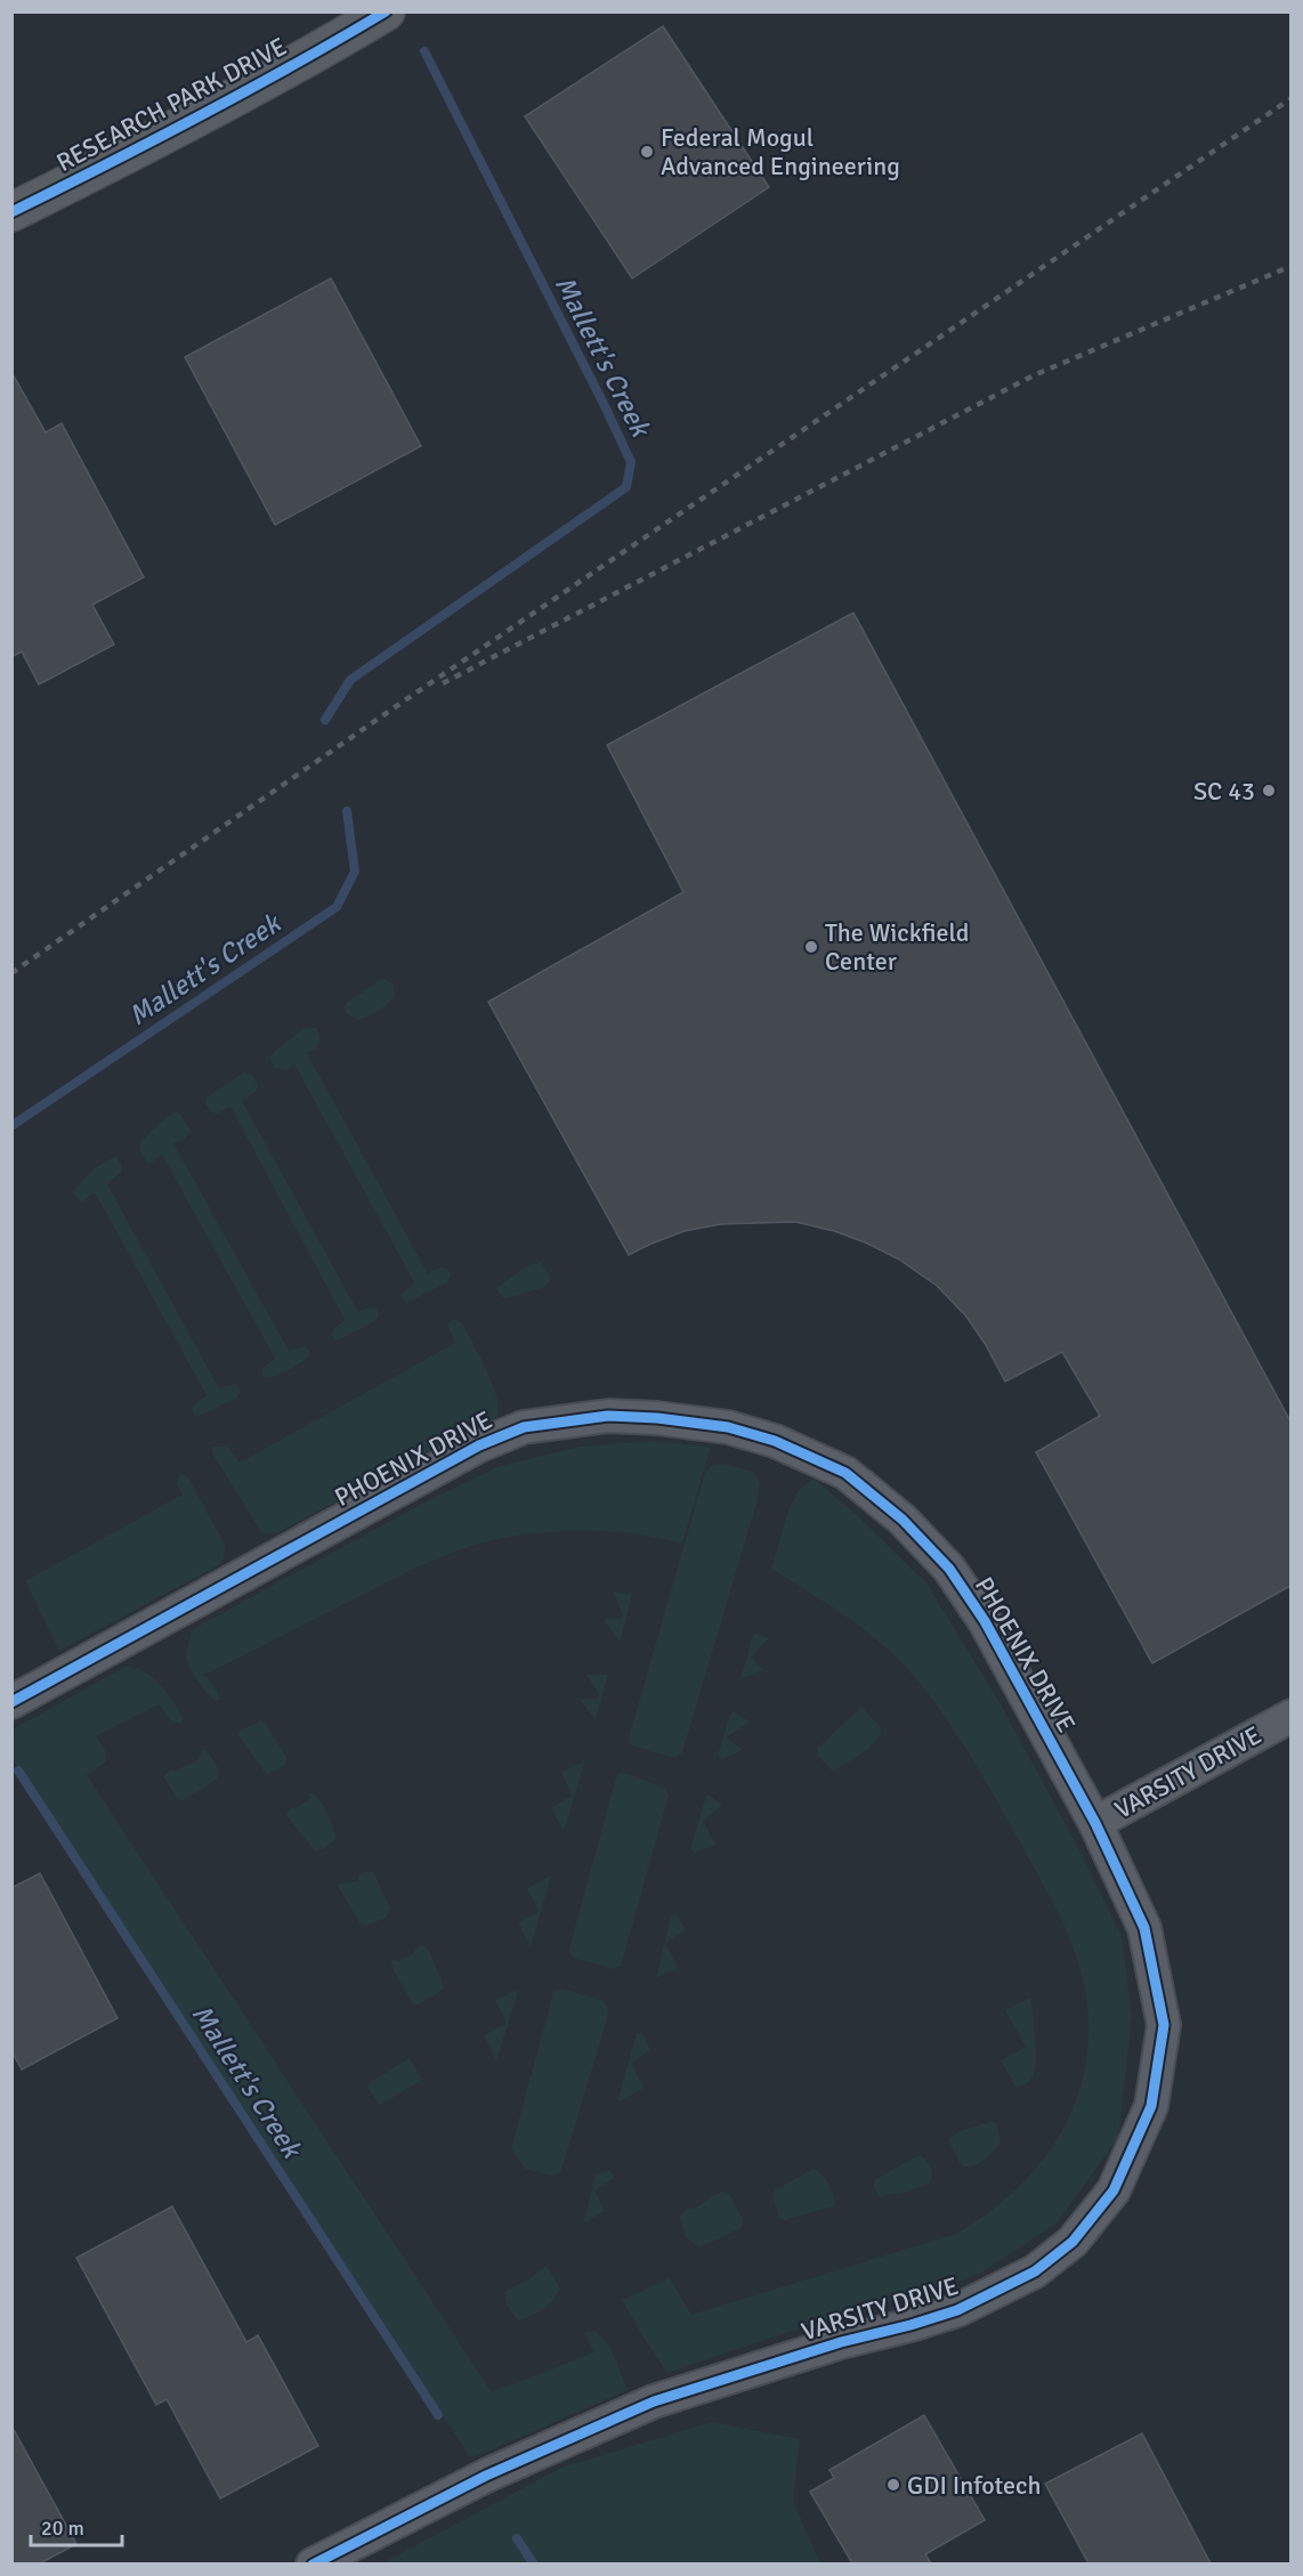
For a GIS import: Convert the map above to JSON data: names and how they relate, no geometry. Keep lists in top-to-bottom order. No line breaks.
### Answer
{"streets":{"street":["RESEARCH PARK DRIVE","PHOENIX DRIVE","VARSITY DRIVE"]},"crossings":[["PHOENIX DRIVE","VARSITY DRIVE"]],"water":["Mallett's Creek"],"places":["Federal Mogul Advanced Engineering","SC 43","The Wickfield Center","GDI Infotech"],"scale_bar":"20 m"}
